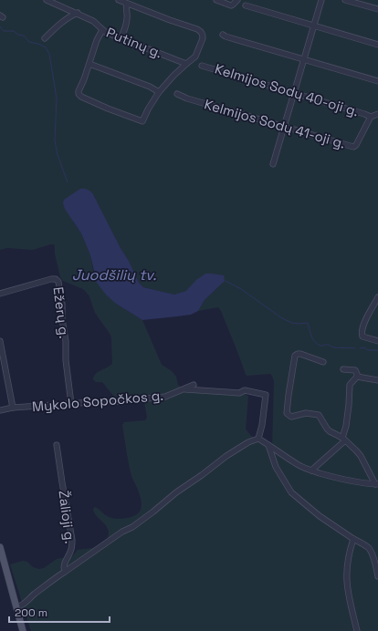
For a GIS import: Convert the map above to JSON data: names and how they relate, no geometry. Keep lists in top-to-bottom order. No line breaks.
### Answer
{"streets":{"street":["Putinų g.","Kelmijos Sodų 40-oji g.","Kelmijos Sodų 41-oji g.","Ežerų g.","Mykolo Sopočkos g.","Žalioji g."]},"crossings":[["Kelmijos Sodų 40-oji g.","Kelmijos Sodų 41-oji g."],["Ežerų g.","Mykolo Sopočkos g."]],"water":["Juodšilių tv."],"scale_bar":"200 m"}
